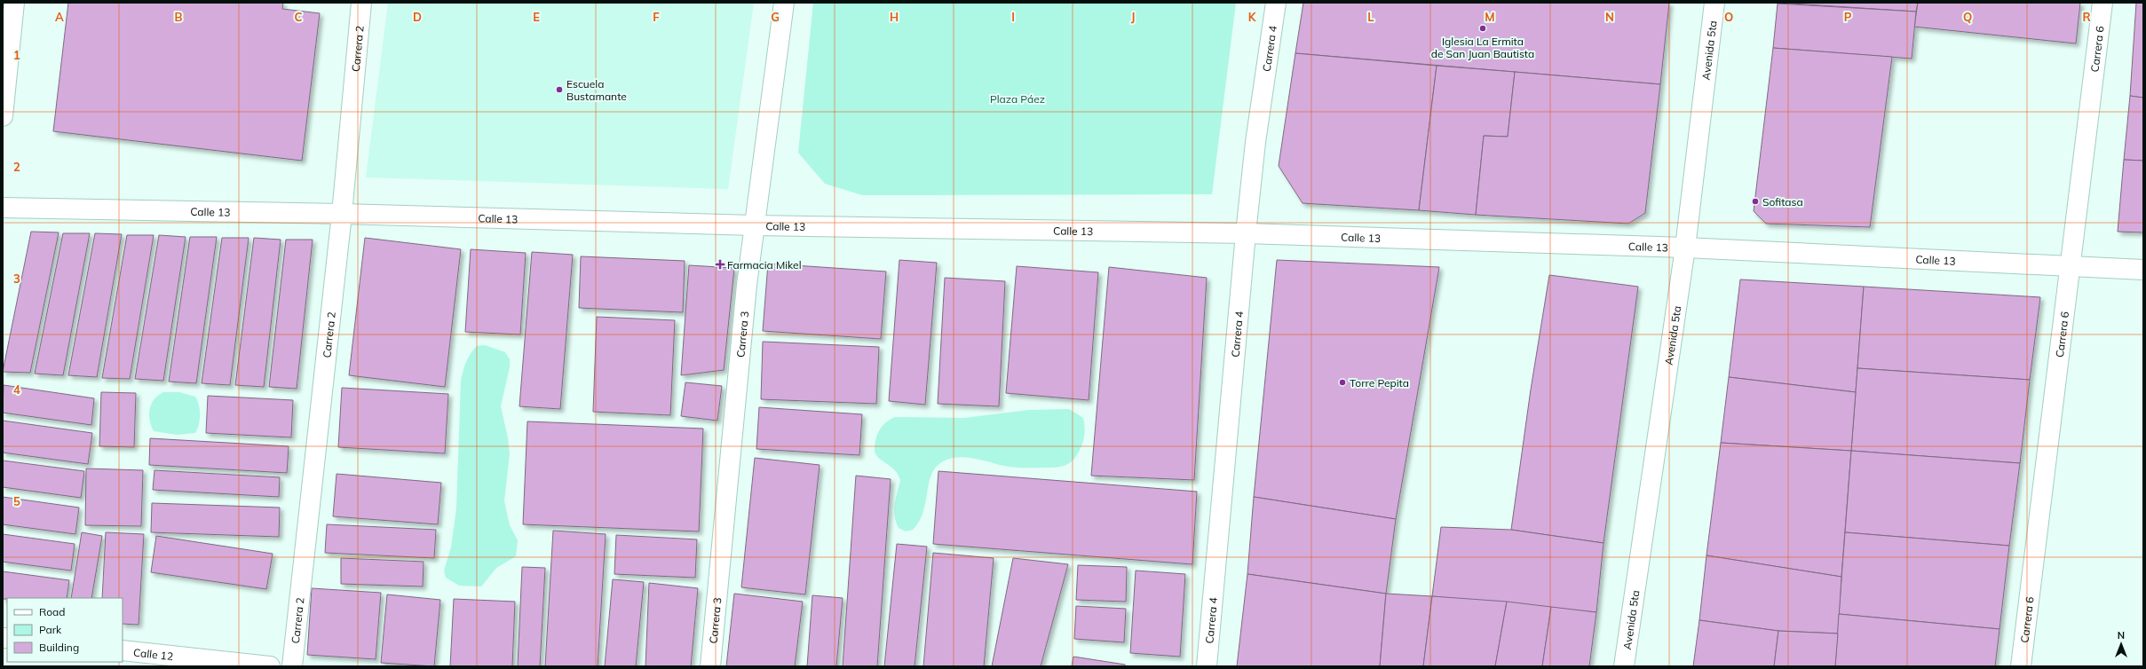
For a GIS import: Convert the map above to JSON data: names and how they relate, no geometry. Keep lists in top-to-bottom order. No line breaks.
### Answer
{"streets":{"street":["Carrera 2","Carrera 4","Carrera 6","Avenida 5ta","Calle 13","Carrera 3","Calle 12"]},"crossings":[["Carrera 2","Calle 13"],["Carrera 4","Calle 13"],["Carrera 6","Calle 13"],["Avenida 5ta","Calle 13"],["Calle 13","Carrera 3"]],"parks":["Plaza Páez"],"places":{"other":["Iglesia La Ermita de San Juan Bautista","Escuela Bustamante","Sofitasa","Torre Pepita"],"health":["Farmacia Mikel"]},"legend":["Road","Park","Building"],"north":"top","grid":{"columns":["A","B","C","D","E","F","G","H","I","J","K","L","M","N","O","P","Q","R"],"rows":["1","2","3","4","5"]}}
